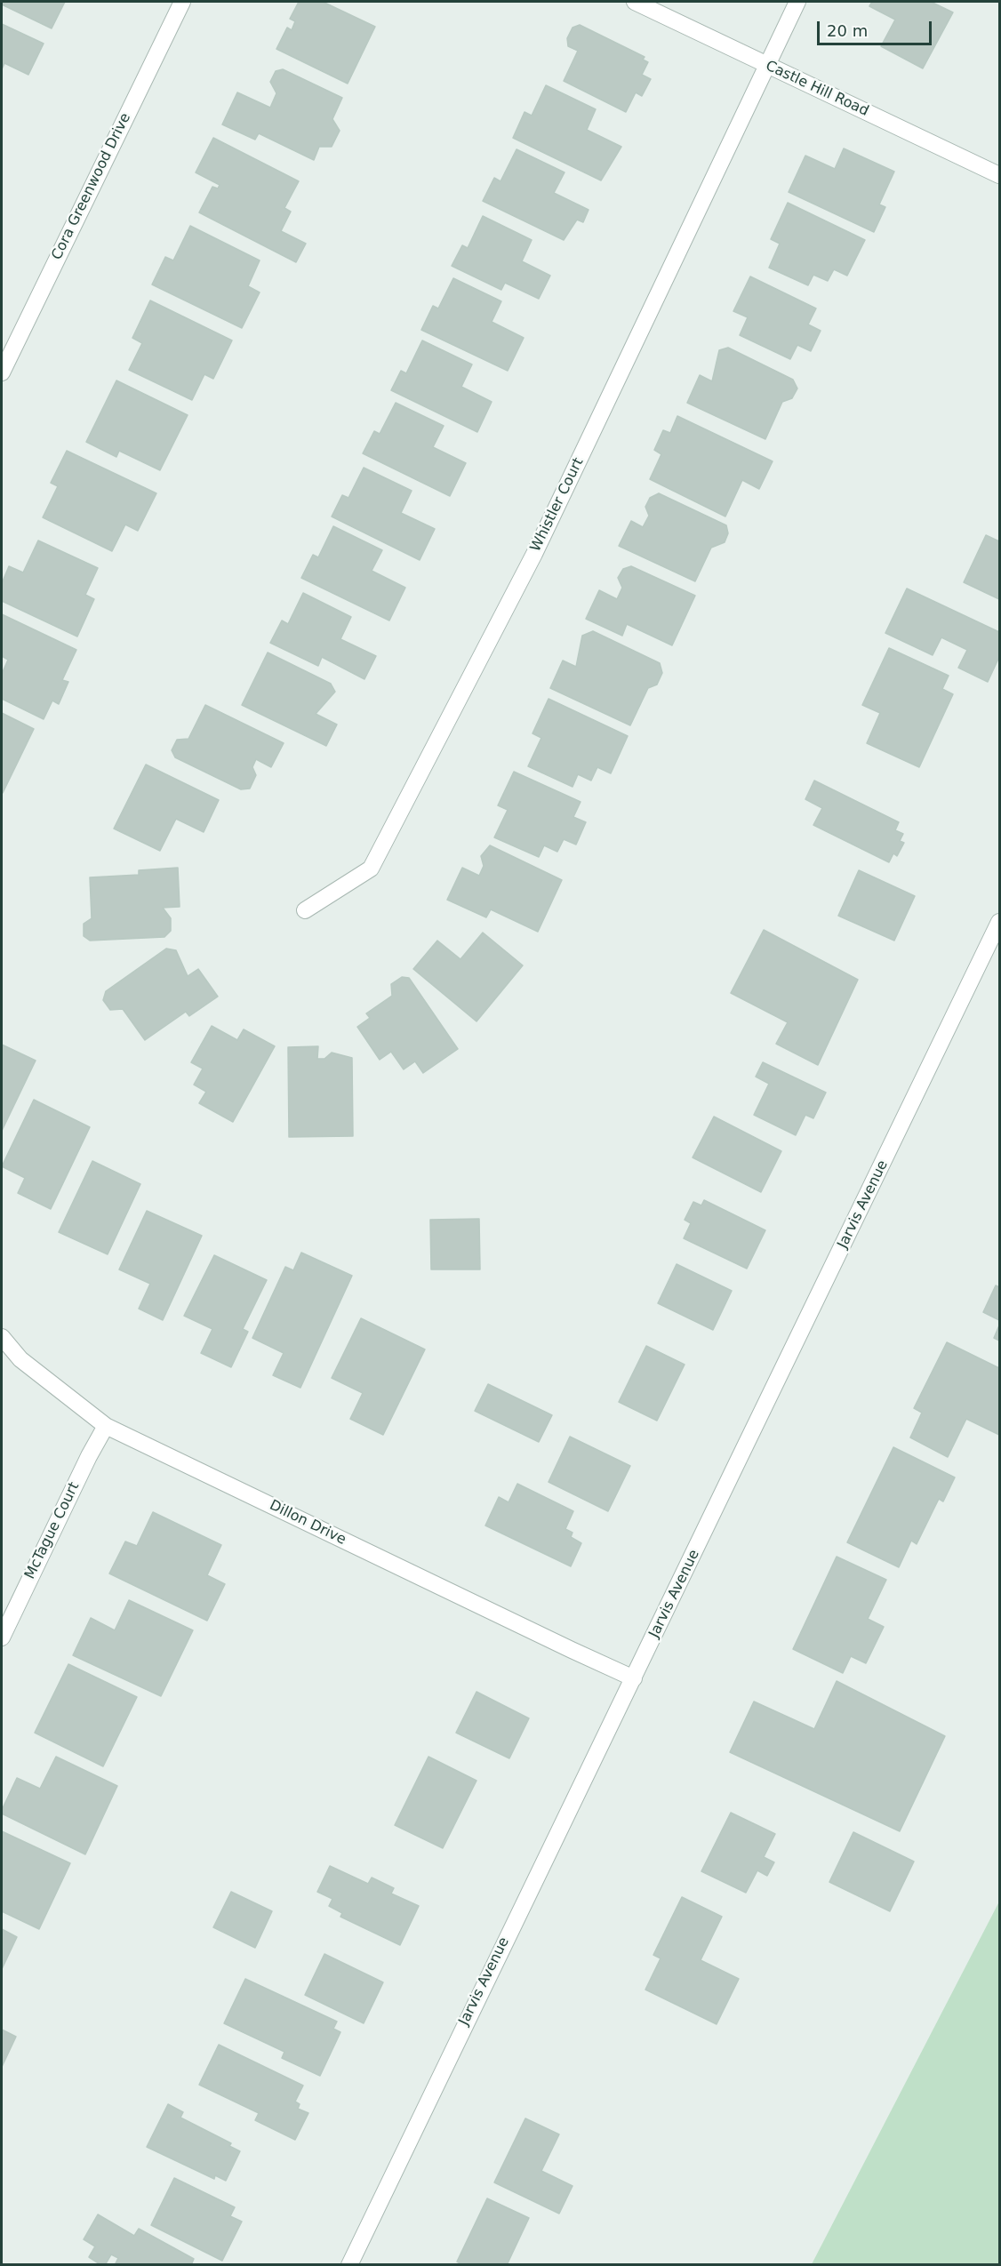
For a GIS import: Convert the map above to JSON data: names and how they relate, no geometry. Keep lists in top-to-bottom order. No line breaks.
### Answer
{"streets":{"street":["Castle Hill Road","Cora Greenwood Drive","Whistler Court","Jarvis Avenue","Dillon Drive","McTague Court"]},"crossings":[["Castle Hill Road","Whistler Court"],["Jarvis Avenue","Dillon Drive"],["Dillon Drive","McTague Court"]],"scale_bar":"20 m"}
